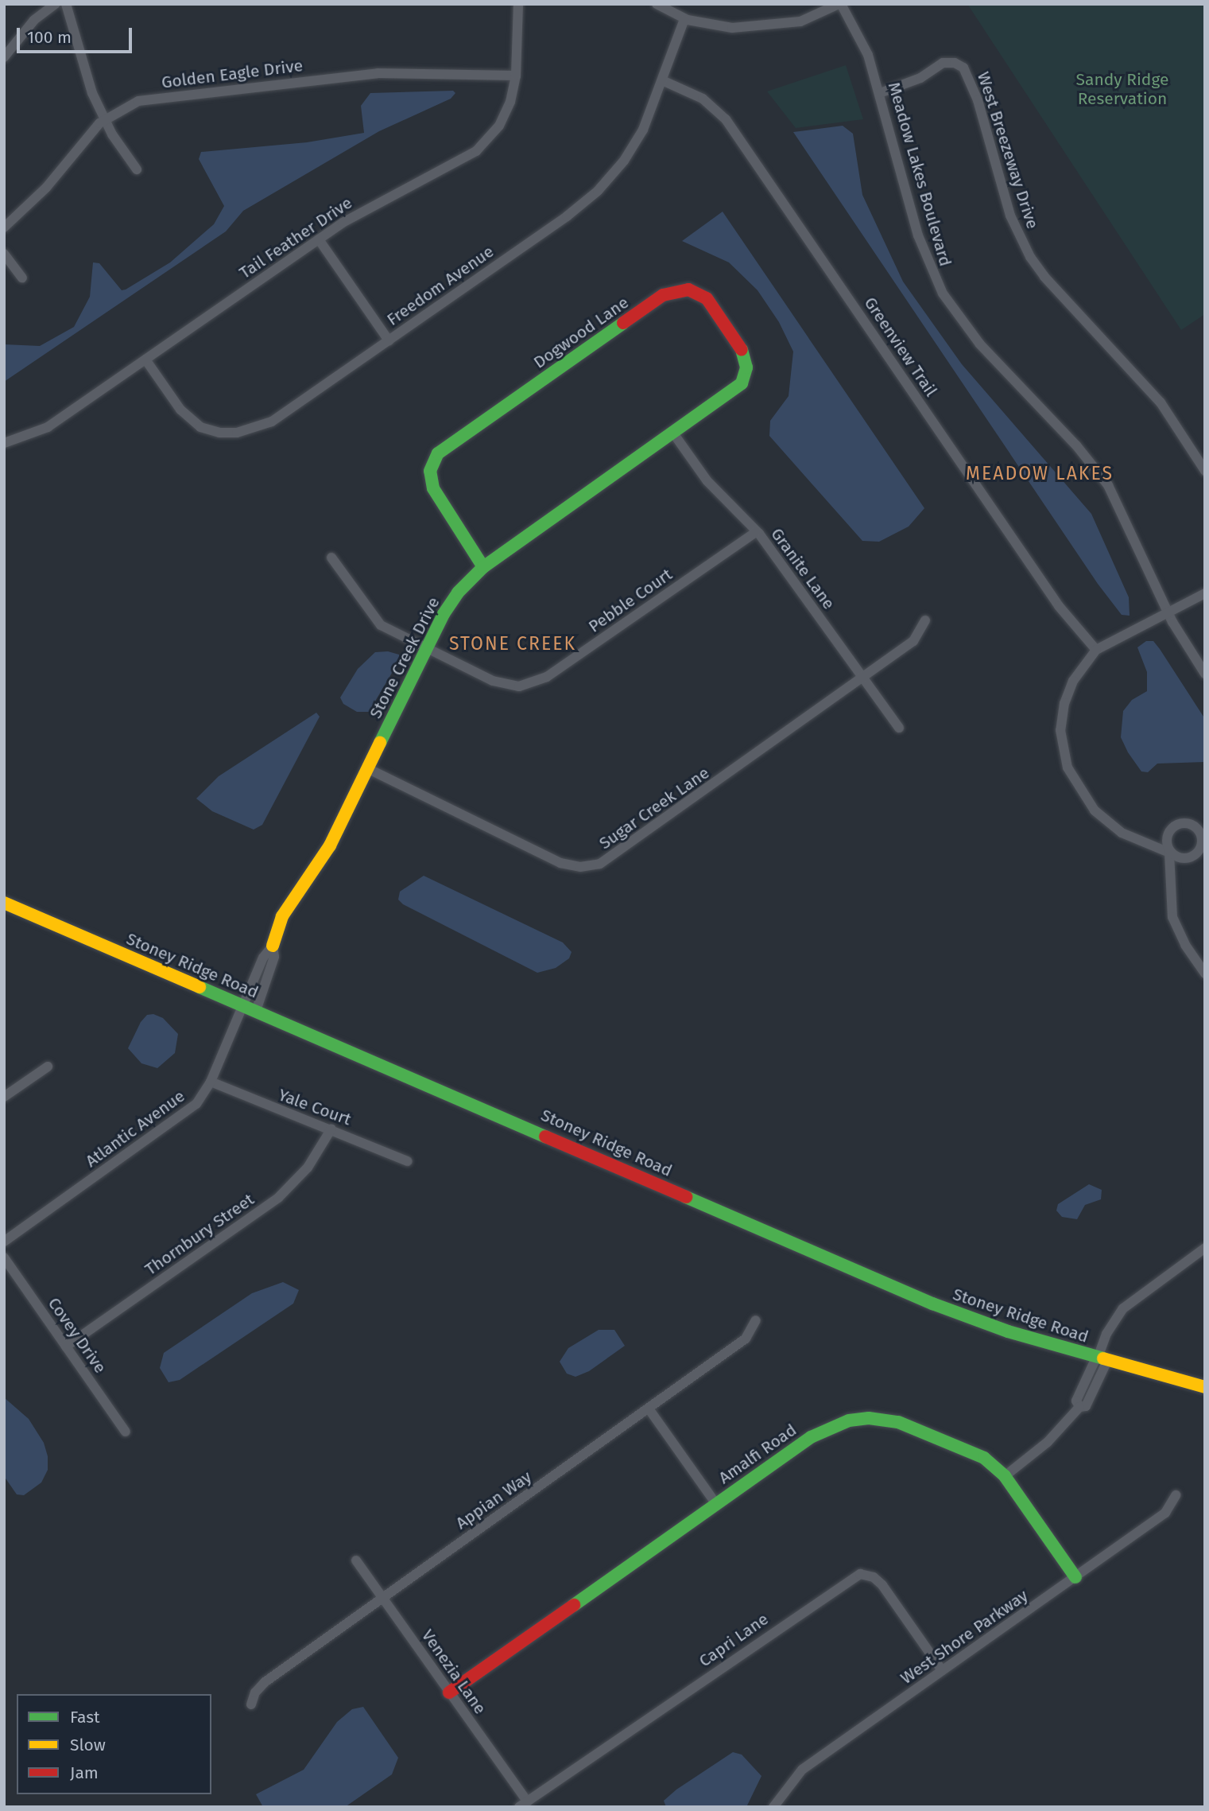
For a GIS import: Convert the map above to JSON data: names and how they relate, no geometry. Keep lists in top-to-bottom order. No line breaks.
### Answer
{"streets":{"street":["Golden Eagle Drive","West Breezeway Drive","Meadow Lakes Boulevard","Tail Feather Drive","Freedom Avenue","Dogwood Lane","Greenview Trail","Granite Lane","Pebble Court","Stone Creek Drive","Sugar Creek Lane","Stoney Ridge Road","Yale Court","Atlantic Avenue","Thornbury Street","Covey Drive","Amalfi Road","Appian Way","West Shore Parkway","Capri Lane","Venezia Lane"]},"crossings":[["Golden Eagle Drive","Tail Feather Drive"],["West Breezeway Drive","Meadow Lakes Boulevard"],["Tail Feather Drive","Freedom Avenue"],["Freedom Avenue","Greenview Trail"],["Dogwood Lane","Granite Lane"],["Dogwood Lane","Stone Creek Drive"],["Granite Lane","Pebble Court"],["Granite Lane","Stone Creek Drive"],["Granite Lane","Sugar Creek Lane"],["Pebble Court","Stone Creek Drive"],["Stone Creek Drive","Sugar Creek Lane"],["Stone Creek Drive","Stoney Ridge Road"],["Stone Creek Drive","Atlantic Avenue"],["Stoney Ridge Road","Atlantic Avenue"],["Yale Court","Atlantic Avenue"],["Yale Court","Thornbury Street"],["Thornbury Street","Covey Drive"],["Amalfi Road","West Shore Parkway"],["Amalfi Road","Venezia Lane"],["Appian Way","Venezia Lane"],["West Shore Parkway","Capri Lane"],["Capri Lane","Venezia Lane"]],"districts":["MEADOW LAKES","STONE CREEK"],"parks":["Sandy Ridge Reservation"],"legend":["Fast","Slow","Jam"],"scale_bar":"100 m"}
